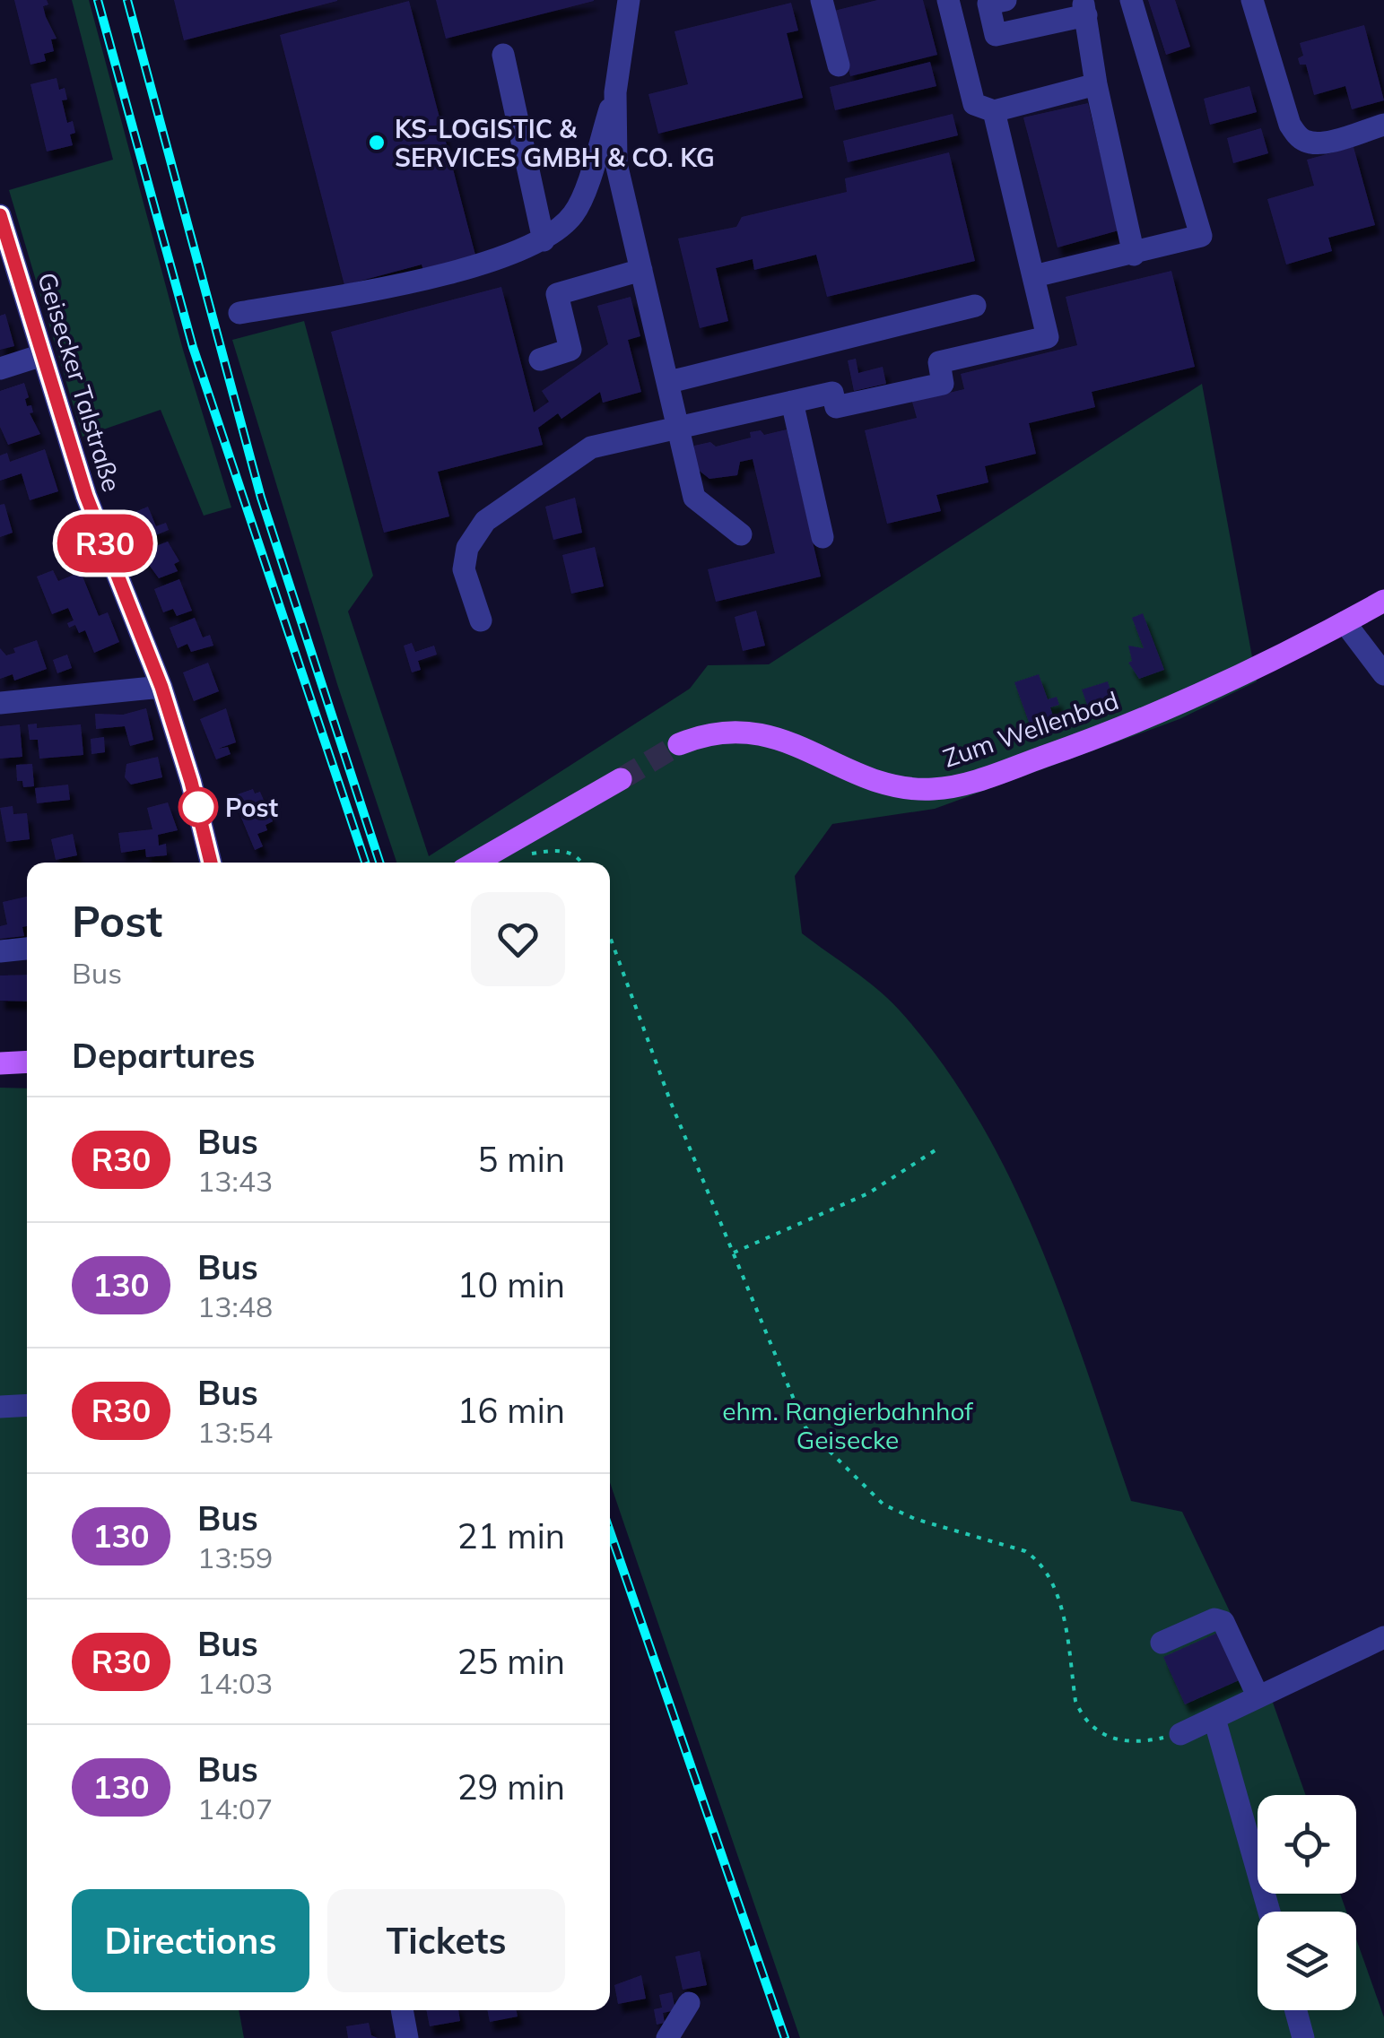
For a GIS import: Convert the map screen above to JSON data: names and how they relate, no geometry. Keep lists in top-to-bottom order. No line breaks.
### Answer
{"streets":{"main road":["Zum Wellenbad"],"street":["Geisecker Talstraße"]},"parks":["ehm. Rangierbahnhof Geisecke"],"places":["KS-LOGISTIC & SERVICES GMBH & CO. KG","Post"],"lines":["bus line R30"],"page":{"on_map":"R30","heading":[["Post","Bus"],"Departures"],"list":[{"mark":"R30","name":"Bus","note":"13:43","value":"5 min"},{"mark":"130","name":"Bus","note":"13:48","value":"10 min"},{"mark":"R30","name":"Bus","note":"13:54","value":"16 min"},{"mark":"130","name":"Bus","note":"13:59","value":"21 min"},{"mark":"R30","name":"Bus","note":"14:03","value":"25 min"},{"mark":"130","name":"Bus","note":"14:07","value":"29 min"}],"buttons":["Directions","Tickets"]}}
